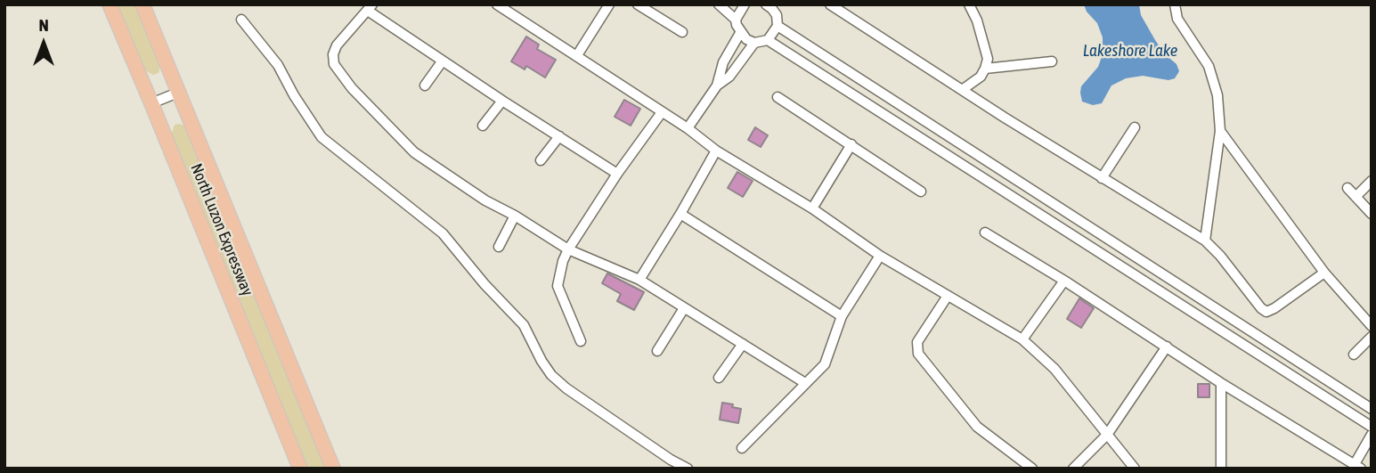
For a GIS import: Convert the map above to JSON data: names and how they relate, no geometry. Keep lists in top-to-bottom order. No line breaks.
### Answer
{"streets":{"highway":["North Luzon Expressway"]},"water":["Lakeshore Lake"],"north":"top"}
